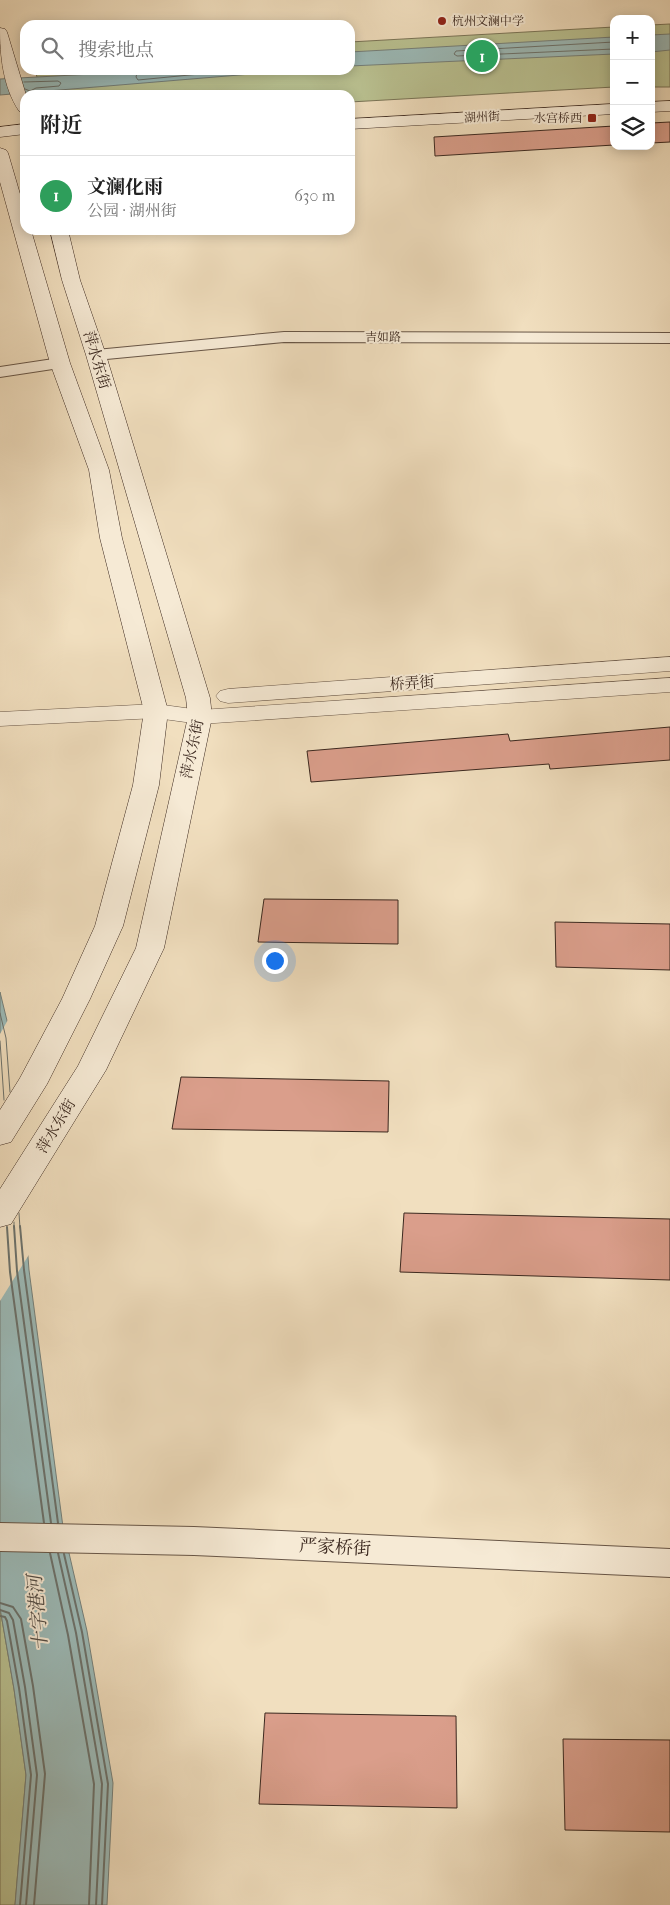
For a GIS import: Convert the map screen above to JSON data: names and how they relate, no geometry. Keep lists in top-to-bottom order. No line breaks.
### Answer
{"streets":{"main road":["湖州街","萍水东街","桥弄街"],"street":["吉如路","严家桥街"]},"crossings":[["吉如路","萍水东街"],["萍水东街","桥弄街"]],"water":["十字港河"],"places":{"other":["杭州文澜中学"],"transit":["水宫桥西"]},"page":{"map_buttons":["+","−"],"search":"搜索地点","pins":"1","heading":"附近","list":[{"mark":"1","name":"文澜化雨","note":"公园 · 湖州街","value":"630 m"}]}}
